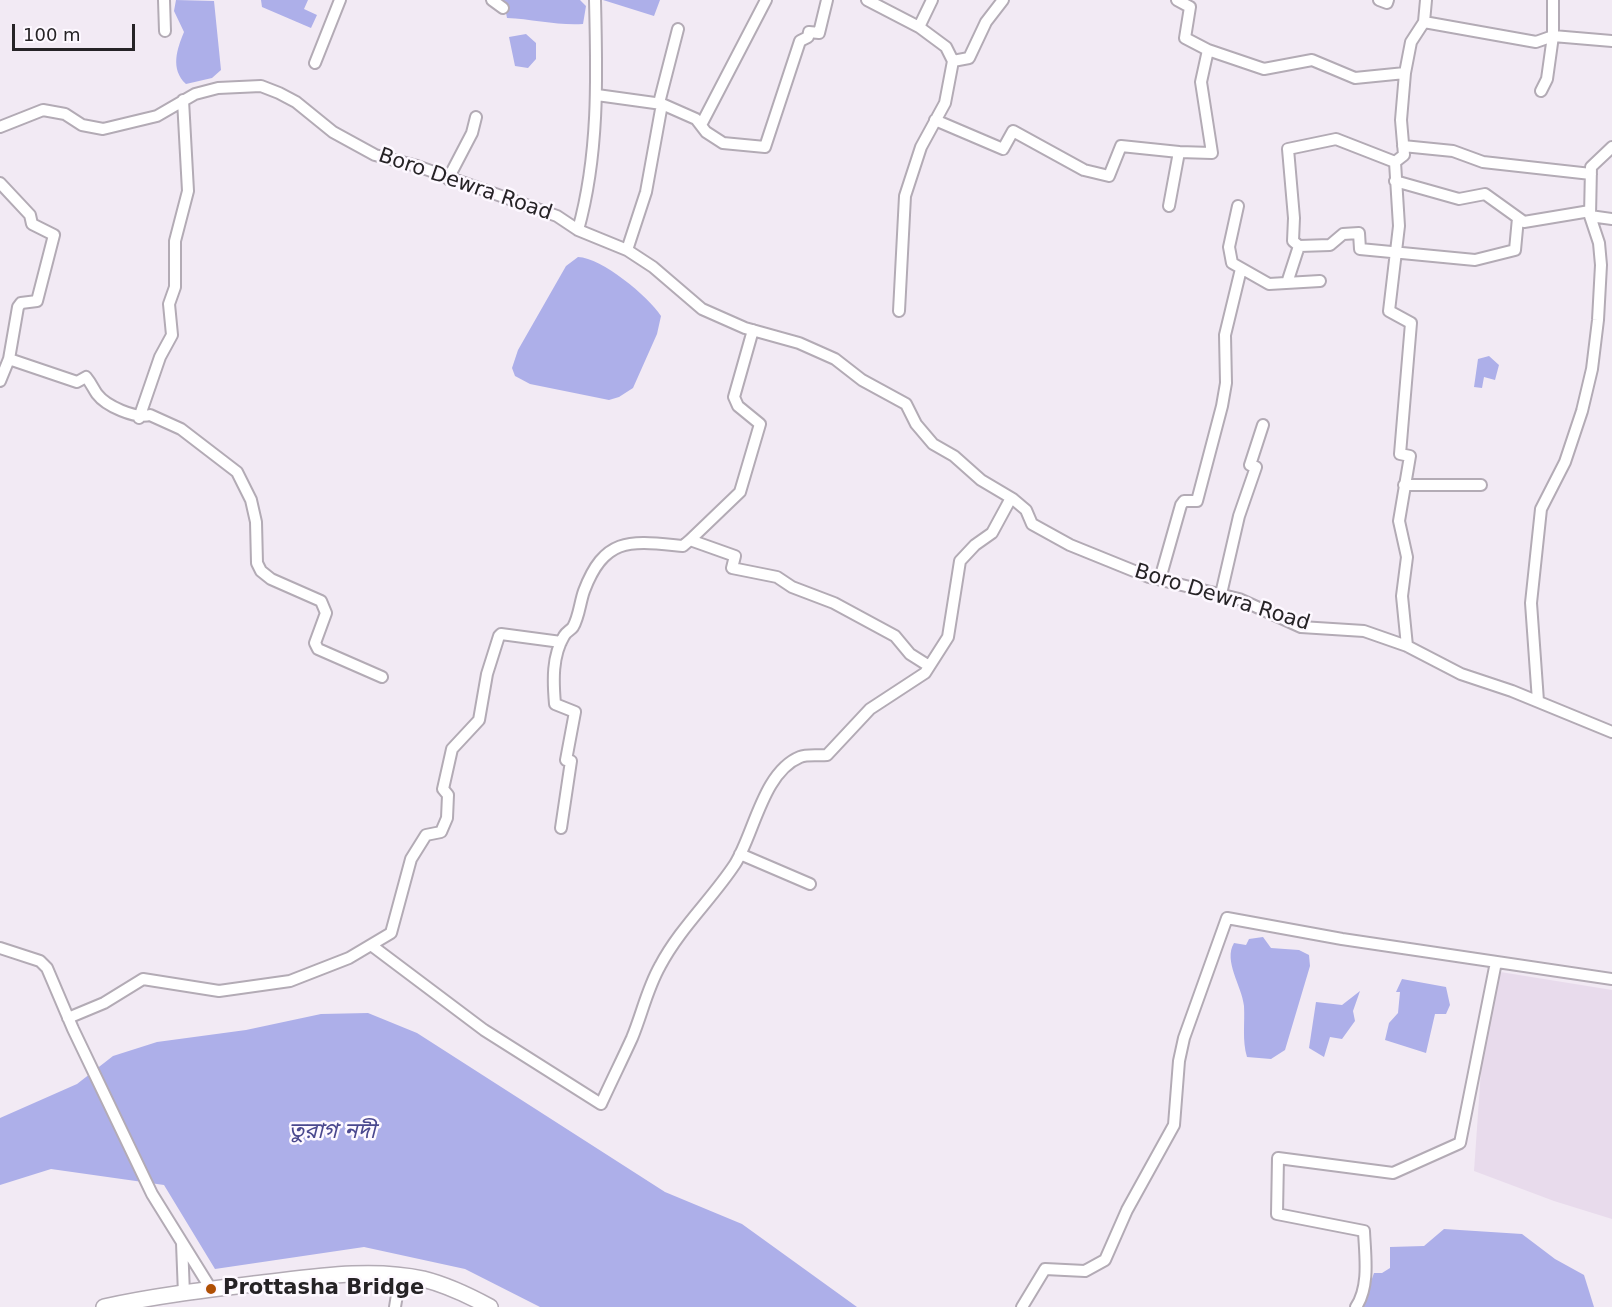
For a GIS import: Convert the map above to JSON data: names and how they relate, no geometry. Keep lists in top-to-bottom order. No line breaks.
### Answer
{"streets":{"street":["Boro Dewra Road"]},"water":["তুরাগ নদী"],"places":["Prottasha Bridge"],"scale_bar":"100 m"}
